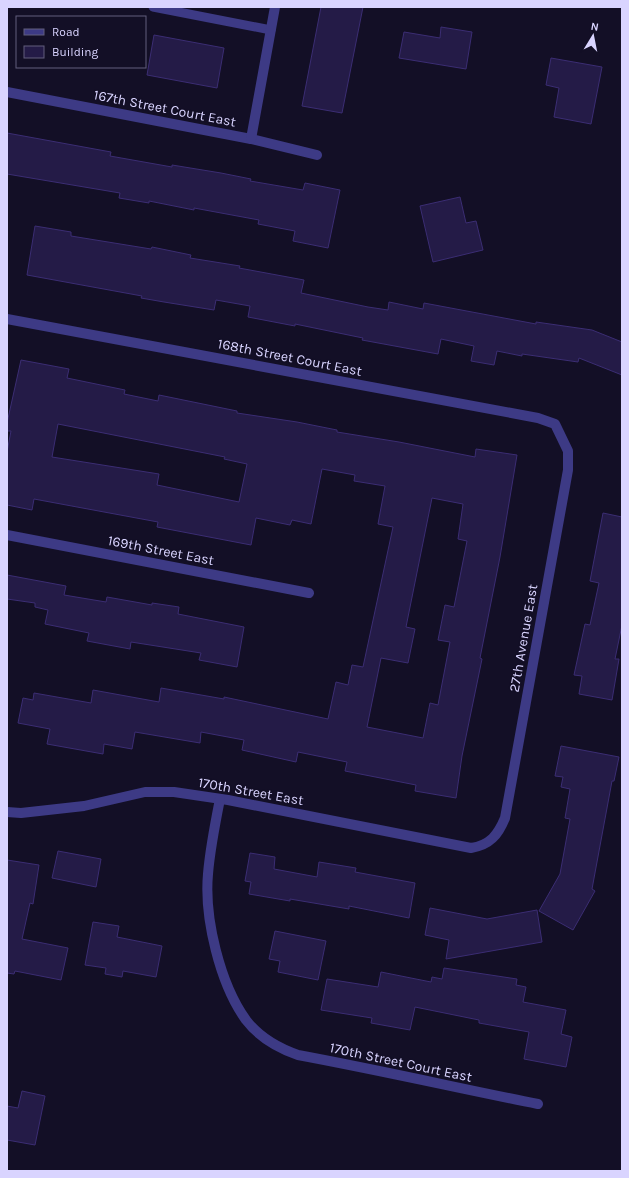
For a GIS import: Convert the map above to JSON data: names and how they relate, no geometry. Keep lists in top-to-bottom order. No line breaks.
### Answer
{"streets":{"street":["167th Street Court East","168th Street Court East","169th Street East","27th Avenue East","170th Street East","170th Street Court East"]},"crossings":[["168th Street Court East","27th Avenue East"],["27th Avenue East","170th Street East"],["170th Street East","170th Street Court East"]],"legend":["Road","Building"],"north":"top"}
